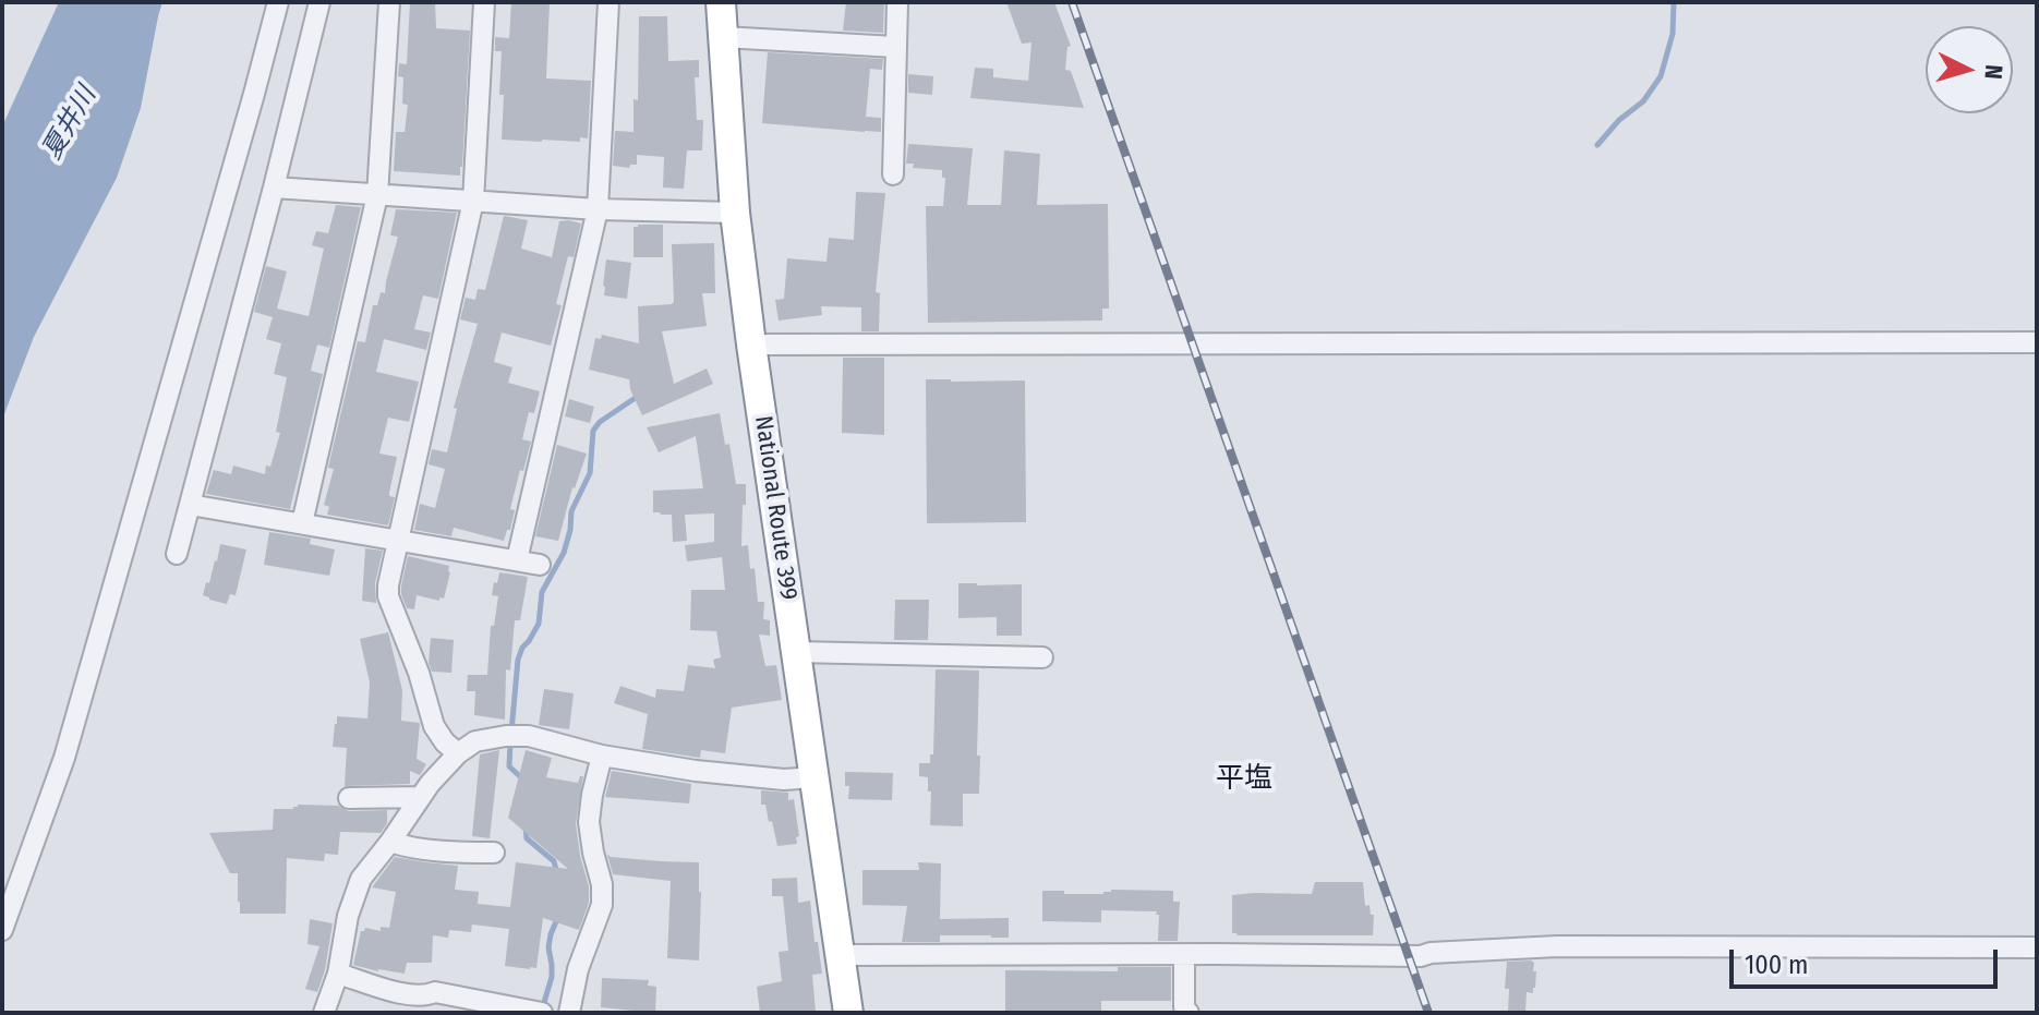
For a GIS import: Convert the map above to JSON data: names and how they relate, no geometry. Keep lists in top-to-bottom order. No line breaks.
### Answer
{"streets":{"highway":["National Route 399"]},"districts":["平塩"],"water":["夏井川"],"scale_bar":"100 m","north":"right"}
